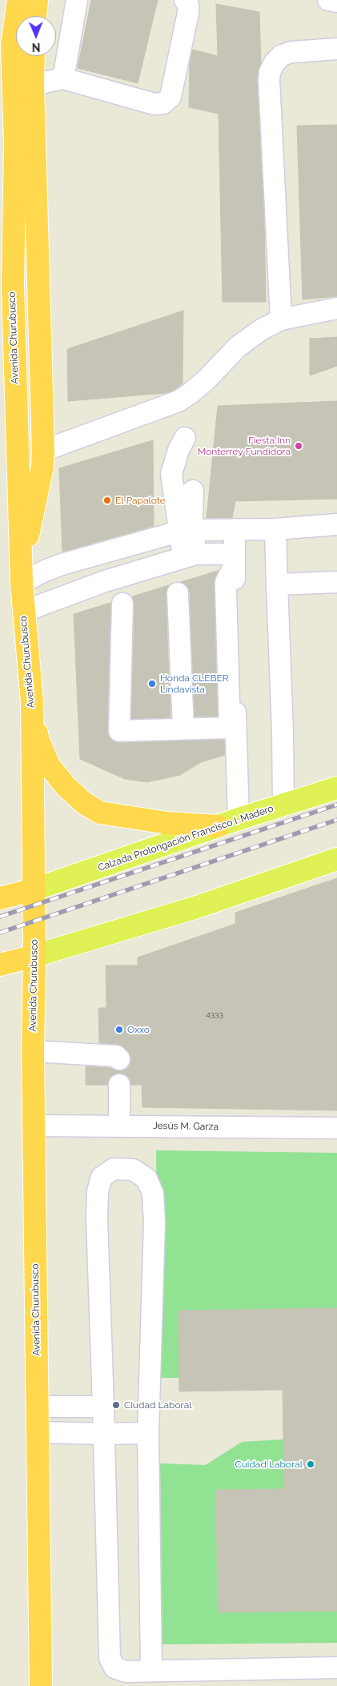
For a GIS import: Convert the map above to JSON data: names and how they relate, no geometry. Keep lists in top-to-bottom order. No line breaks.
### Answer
{"streets":{"highway":["Avenida Churubusco"],"main road":["Calzada Prolongación Francisco I. Madero"],"street":["Jesús M. Garza"]},"crossings":[["Avenida Churubusco","Calzada Prolongación Francisco I. Madero"],["Avenida Churubusco","Jesús M. Garza"]],"places":["Fiesta Inn Monterrey Fundidora","El Papalote","Honda CLEBER Lindavista","Oxxo","Ciudad Laboral","Cuidad Laboral"],"house_numbers":["4333"],"north":"bottom"}
